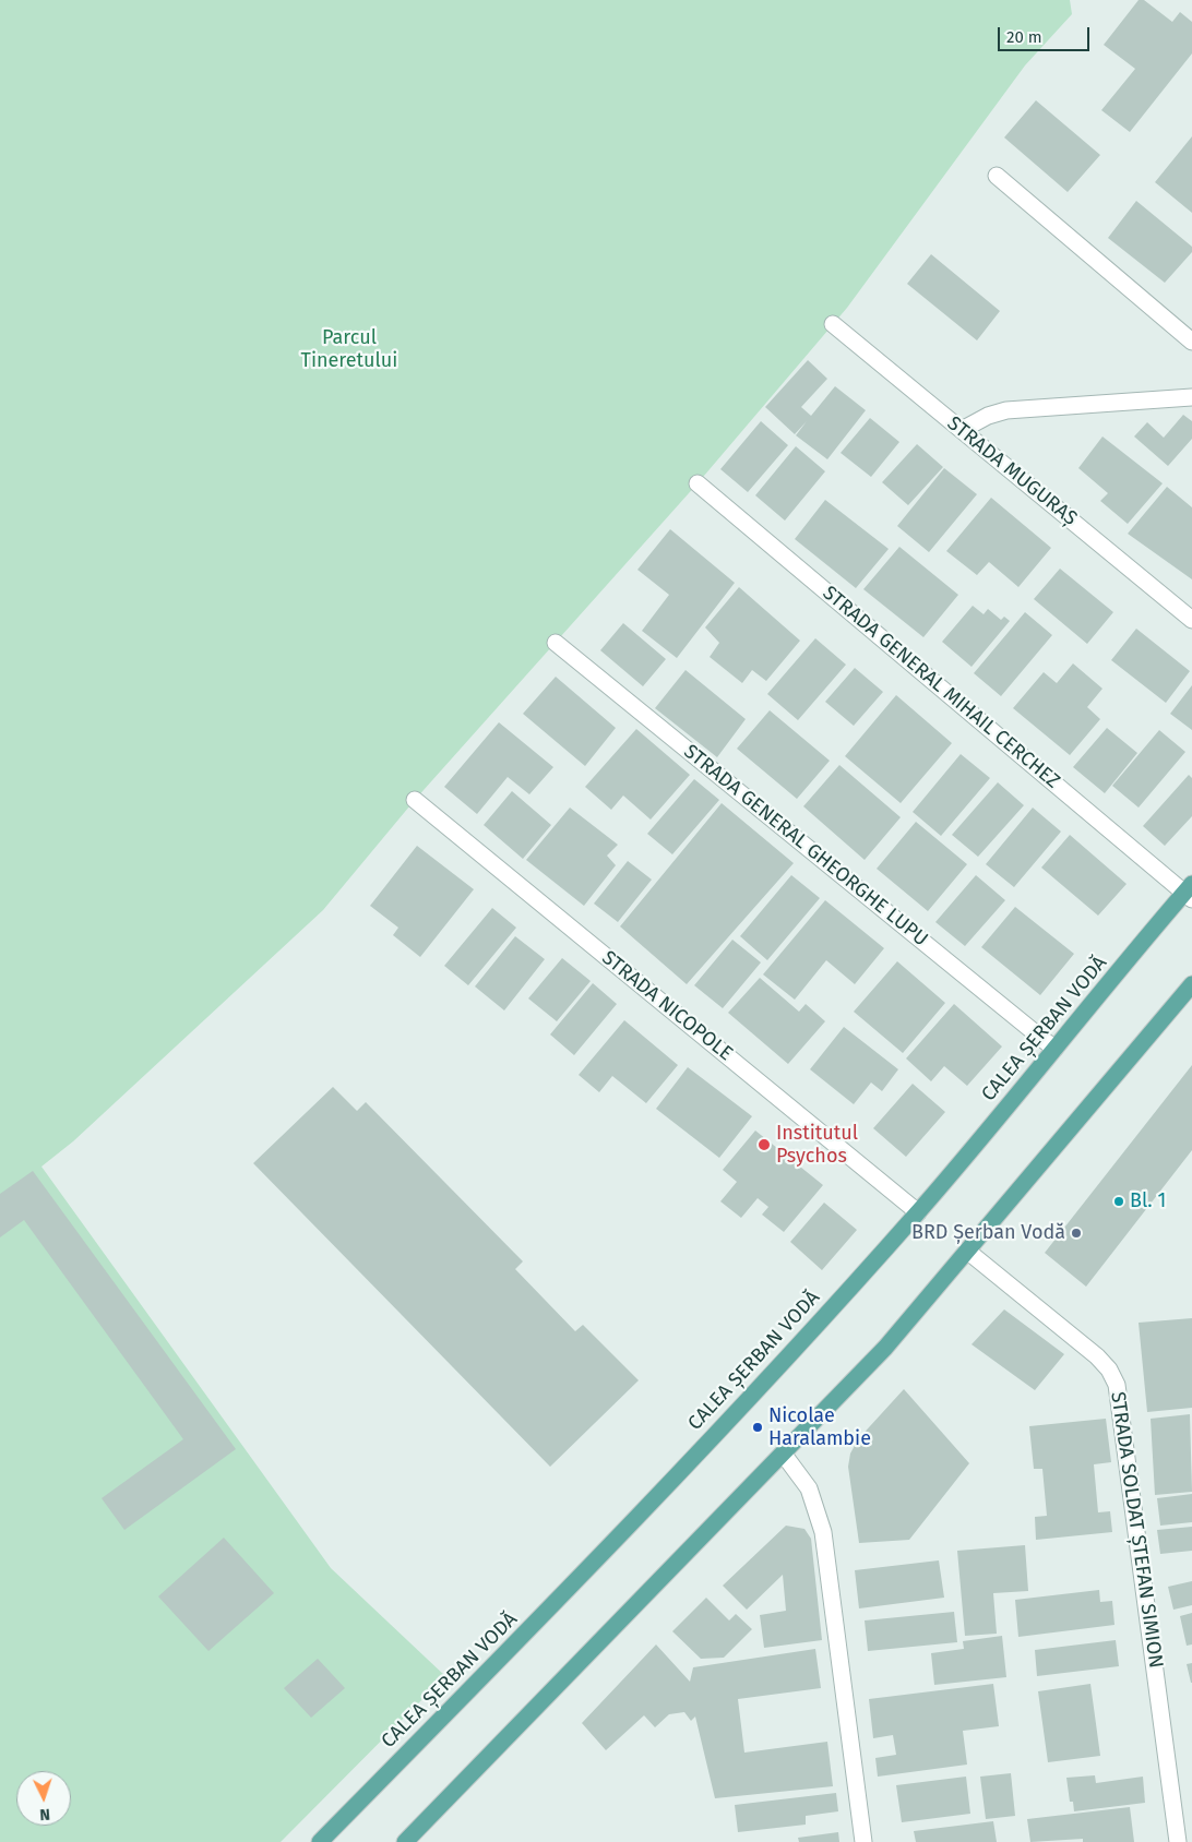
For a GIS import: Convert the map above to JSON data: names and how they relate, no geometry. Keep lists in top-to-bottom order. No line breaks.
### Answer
{"streets":{"main road":["CALEA ȘERBAN VODĂ"],"street":["STRADA MUGURAȘ","STRADA GENERAL MIHAIL CERCHEZ","STRADA GENERAL GHEORGHE LUPU","STRADA NICOPOLE","STRADA SOLDAT ȘTEFAN SIMION"]},"crossings":[["STRADA GENERAL MIHAIL CERCHEZ","CALEA ȘERBAN VODĂ"],["STRADA GENERAL GHEORGHE LUPU","CALEA ȘERBAN VODĂ"],["STRADA NICOPOLE","CALEA ȘERBAN VODĂ"]],"parks":["Parcul Tineretului"],"places":["Institutul Psychos","Bl. 1","BRD Șerban Vodă","Nicolae Haralambie"],"scale_bar":"20 m","north":"bottom"}
